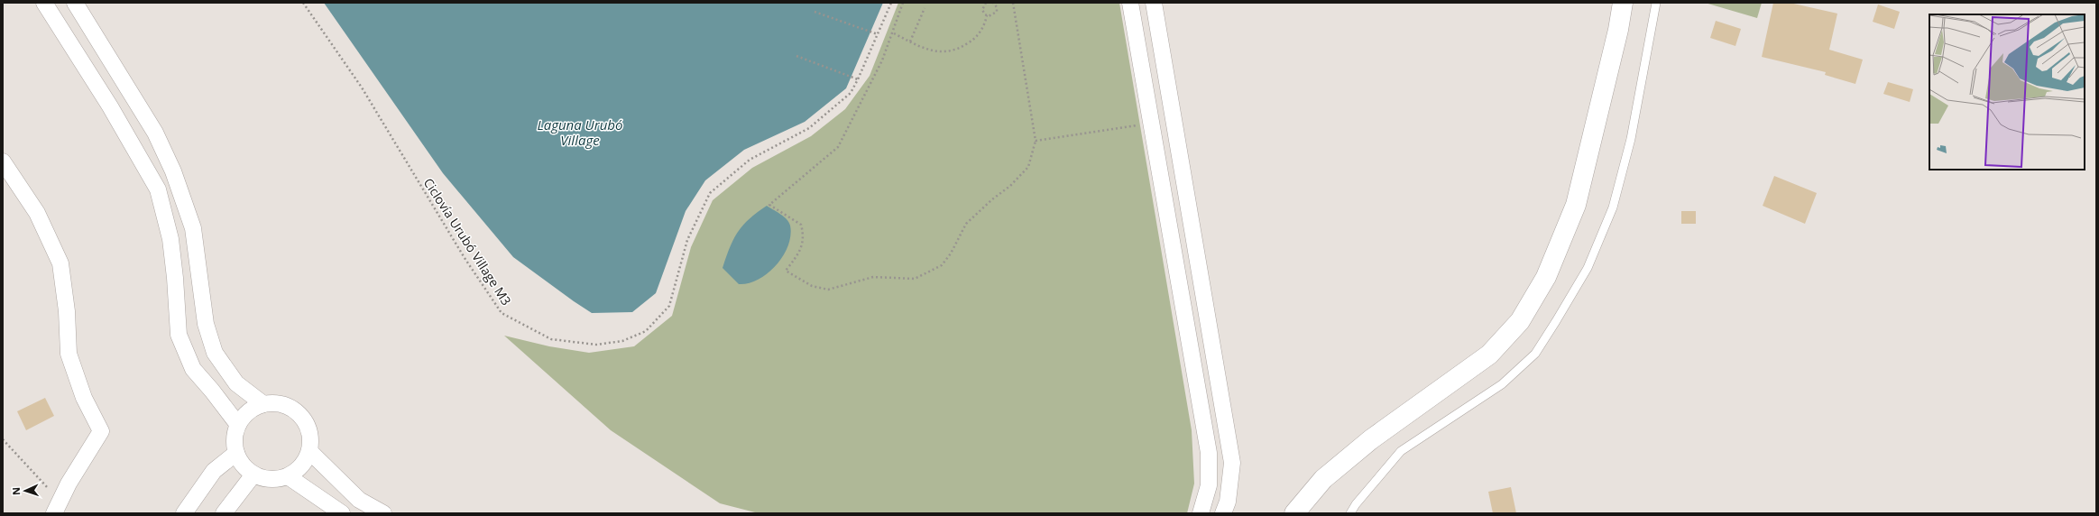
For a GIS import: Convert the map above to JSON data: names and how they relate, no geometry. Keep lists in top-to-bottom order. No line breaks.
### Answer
{"streets":{"path":["Ciclovía Urubó Village M3"]},"water":["Laguna Urubó Village"],"north":"left"}
